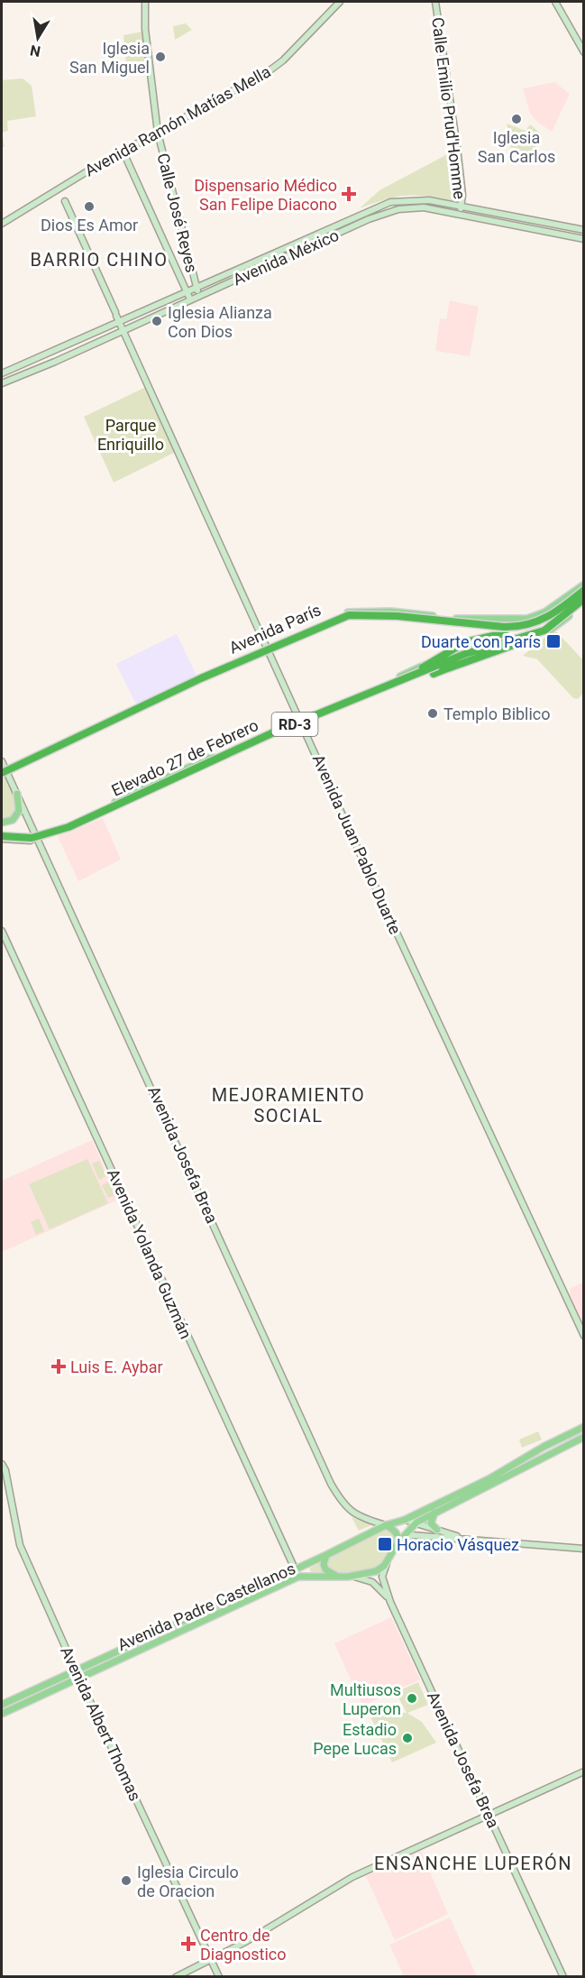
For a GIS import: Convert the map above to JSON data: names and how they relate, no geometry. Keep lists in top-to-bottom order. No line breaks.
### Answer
{"streets":{"highway":["RD-3","Elevado 27 de Febrero"],"main road":["Calle Emilio Prud'Homme","Avenida Ramón Matías Mella","Calle José Reyes","Avenida México","Avenida París","Avenida Juan Pablo Duarte","Avenida Josefa Brea","Avenida Yolanda Guzmán","Avenida Padre Castellanos","Avenida Albert Thomas"]},"crossings":[["Calle Emilio Prud'Homme","Avenida México"],["Avenida Ramón Matías Mella","Calle José Reyes"],["Avenida Ramón Matías Mella","Avenida Juan Pablo Duarte"],["Calle José Reyes","Avenida México"],["Avenida México","Avenida Juan Pablo Duarte"],["Avenida París","Avenida Juan Pablo Duarte"],["Avenida París","Avenida Josefa Brea"],["RD-3","Avenida Juan Pablo Duarte"],["RD-3","Avenida Josefa Brea"],["Avenida Josefa Brea","Avenida Padre Castellanos"],["Avenida Yolanda Guzmán","Avenida Padre Castellanos"],["Avenida Padre Castellanos","Avenida Albert Thomas"]],"districts":["BARRIO CHINO","MEJORAMIENTO SOCIAL","ENSANCHE LUPERÓN"],"parks":["Parque Enriquillo"],"places":{"other":["Iglesia San Miguel","Iglesia San Carlos","Dios Es Amor","Iglesia Alianza Con Dios","Templo Biblico","Multiusos Luperon","Estadio Pepe Lucas","Iglesia Circulo de Oracion"],"health":["Dispensario Médico San Felipe Diacono","Luis E. Aybar","Centro de Diagnostico"],"transit":["Duarte con París","Horacio Vásquez"]},"north":"bottom"}
